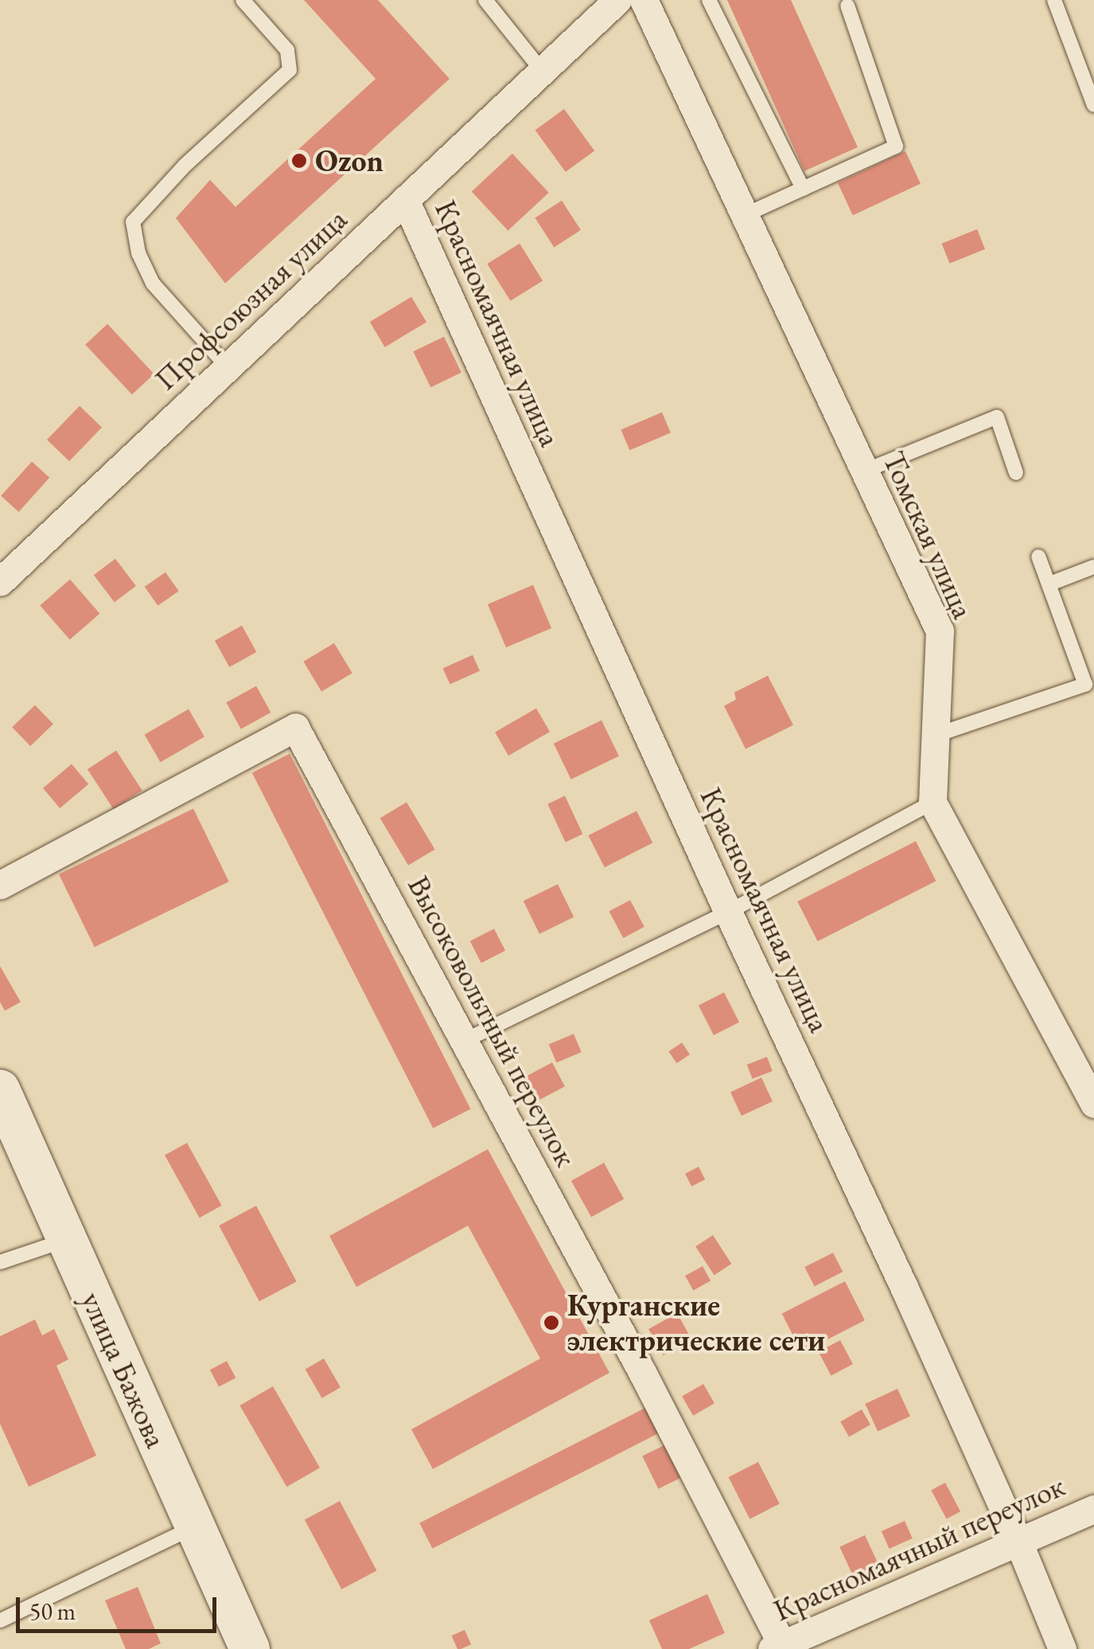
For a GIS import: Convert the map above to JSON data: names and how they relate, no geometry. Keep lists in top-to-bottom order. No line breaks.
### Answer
{"streets":{"main road":["улица Бажова"],"street":["Профсоюзная улица","Красномаячная улица","Томская улица","Высоковольтный переулок","Красномаячный переулок"]},"crossings":[["Профсоюзная улица","Красномаячная улица"],["Красномаячная улица","Красномаячный переулок"],["Высоковольтный переулок","Красномаячный переулок"]],"places":["Ozon","Курганские электрические сети"],"scale_bar":"50 m"}
